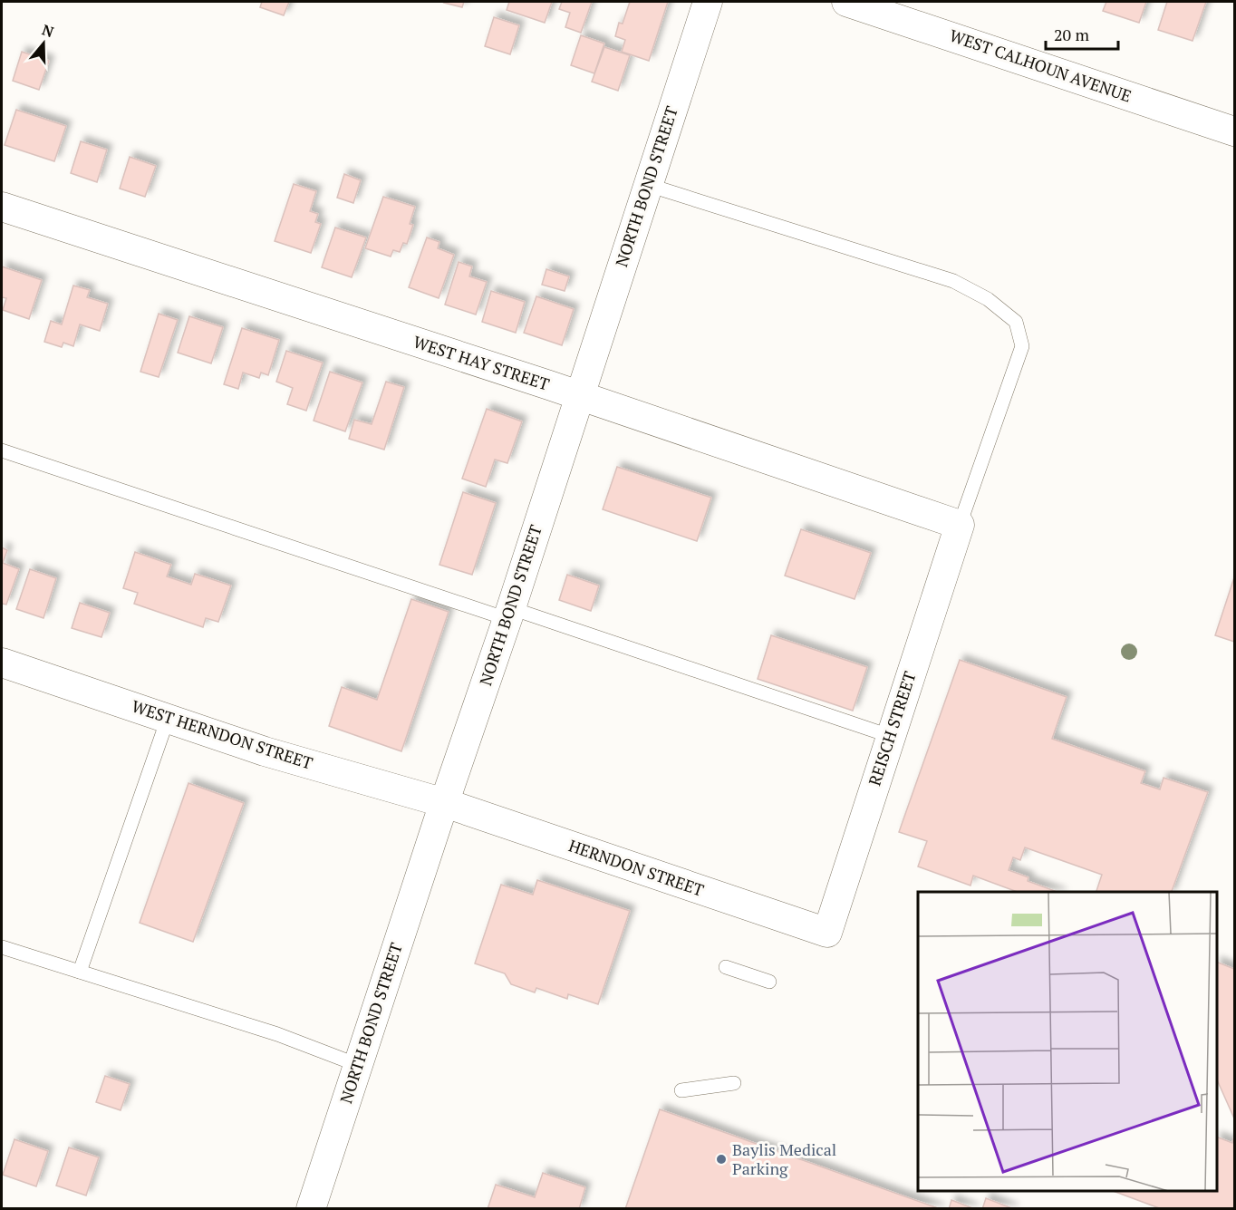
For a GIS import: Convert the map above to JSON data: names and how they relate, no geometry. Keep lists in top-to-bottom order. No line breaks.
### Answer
{"streets":{"street":["WEST CALHOUN AVENUE","NORTH BOND STREET","WEST HAY STREET","REISCH STREET","WEST HERNDON STREET","HERNDON STREET"]},"crossings":[["NORTH BOND STREET","WEST HAY STREET"],["NORTH BOND STREET","WEST HERNDON STREET"],["NORTH BOND STREET","HERNDON STREET"],["WEST HAY STREET","REISCH STREET"],["REISCH STREET","HERNDON STREET"],["WEST HERNDON STREET","HERNDON STREET"]],"places":["Baylis Medical Parking"],"scale_bar":"20 m","north":"top"}
